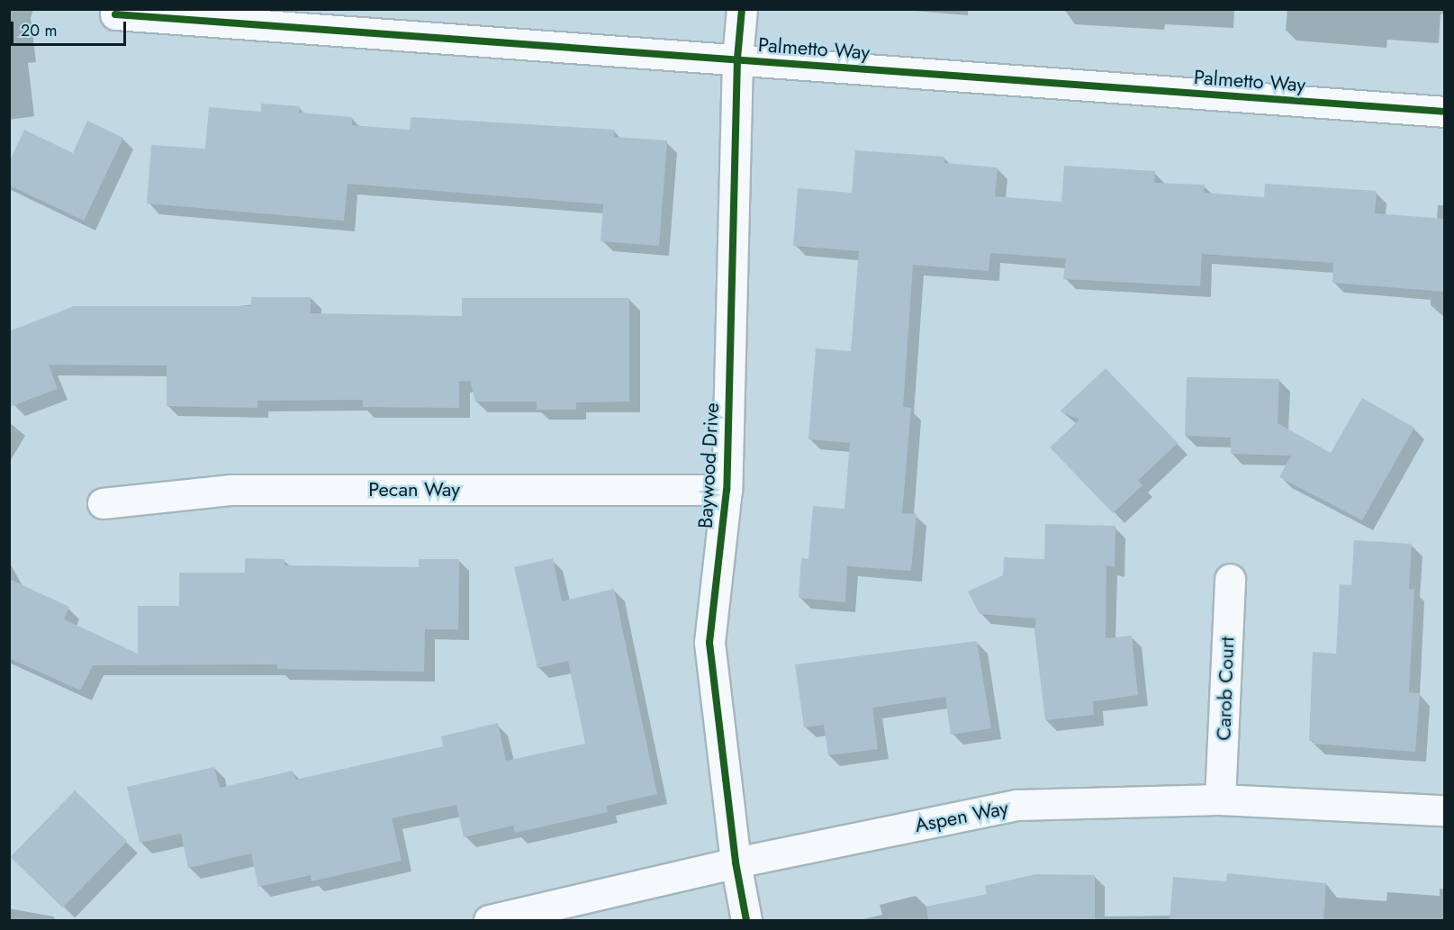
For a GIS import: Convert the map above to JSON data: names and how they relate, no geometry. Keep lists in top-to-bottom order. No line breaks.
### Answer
{"streets":{"street":["Palmetto Way","Baywood Drive","Pecan Way","Carob Court","Aspen Way"]},"crossings":[["Palmetto Way","Baywood Drive"],["Baywood Drive","Pecan Way"],["Baywood Drive","Aspen Way"],["Carob Court","Aspen Way"]],"scale_bar":"20 m"}
